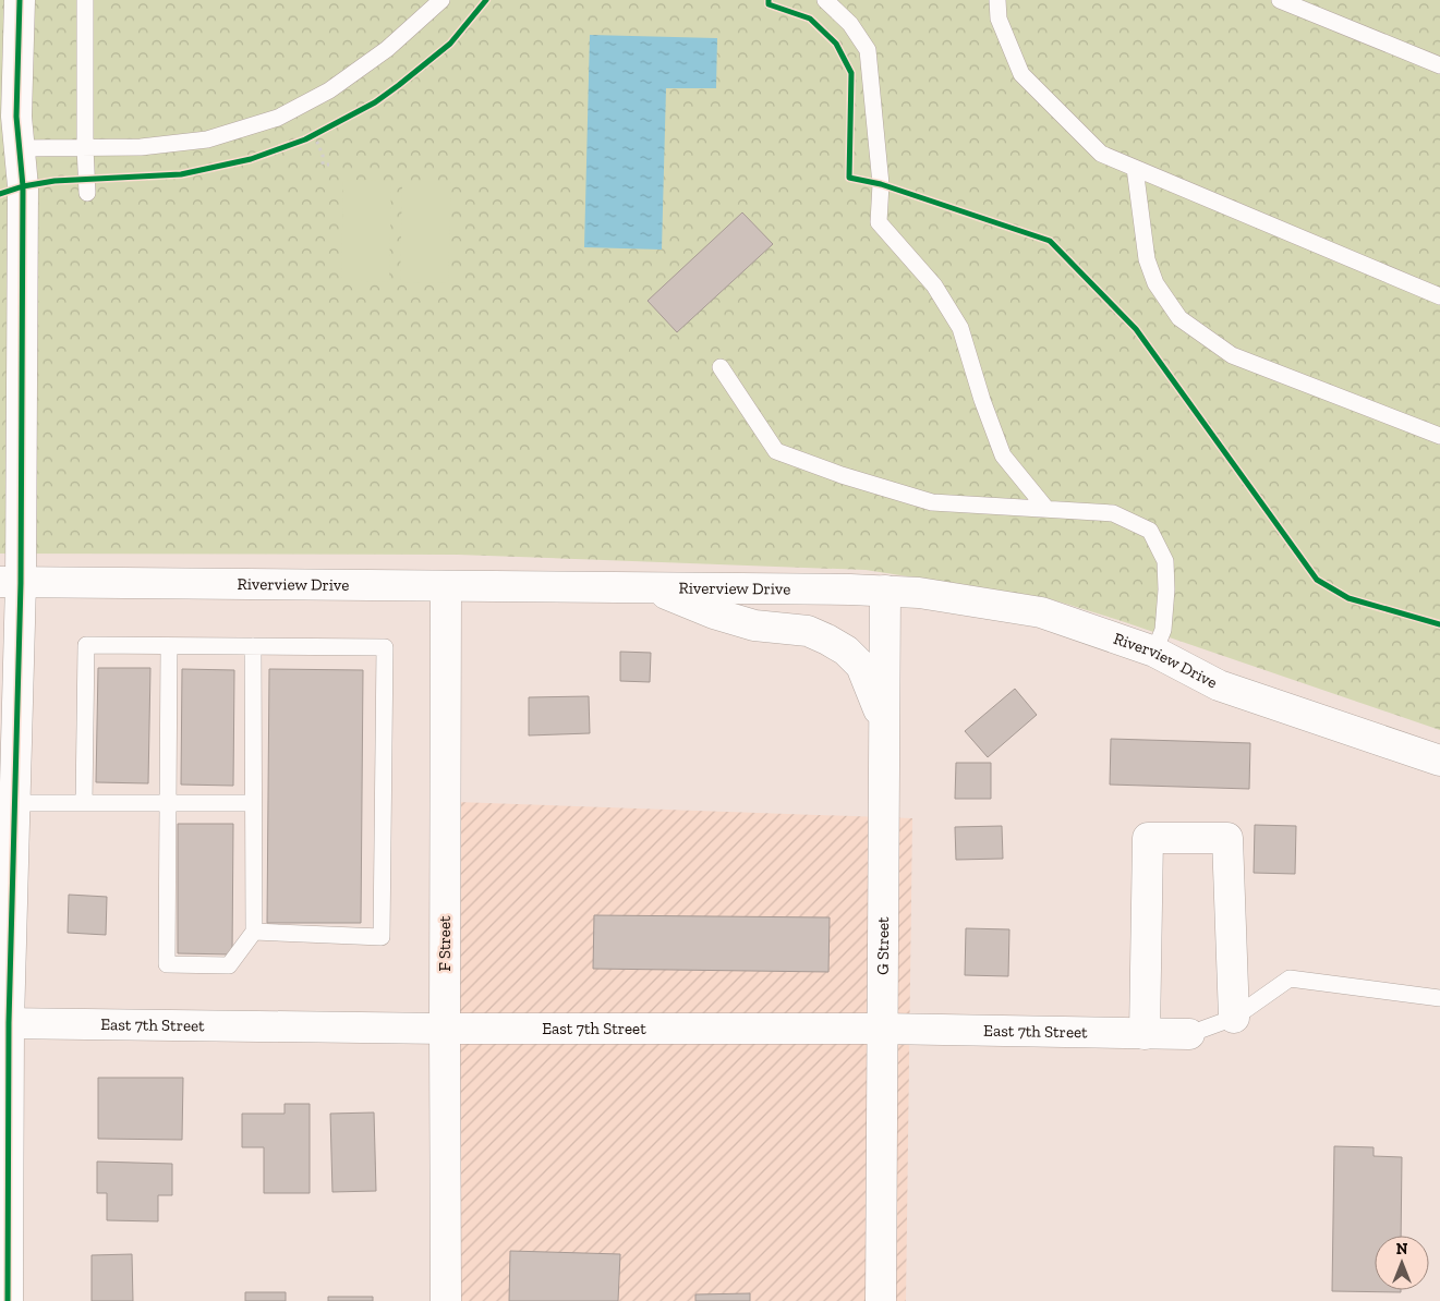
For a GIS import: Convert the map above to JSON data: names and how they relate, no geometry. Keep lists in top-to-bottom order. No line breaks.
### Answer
{"streets":{"street":["Riverview Drive","F Street","G Street","East 7th Street"]},"crossings":[["Riverview Drive","F Street"],["Riverview Drive","G Street"],["F Street","East 7th Street"],["G Street","East 7th Street"]],"north":"top"}
